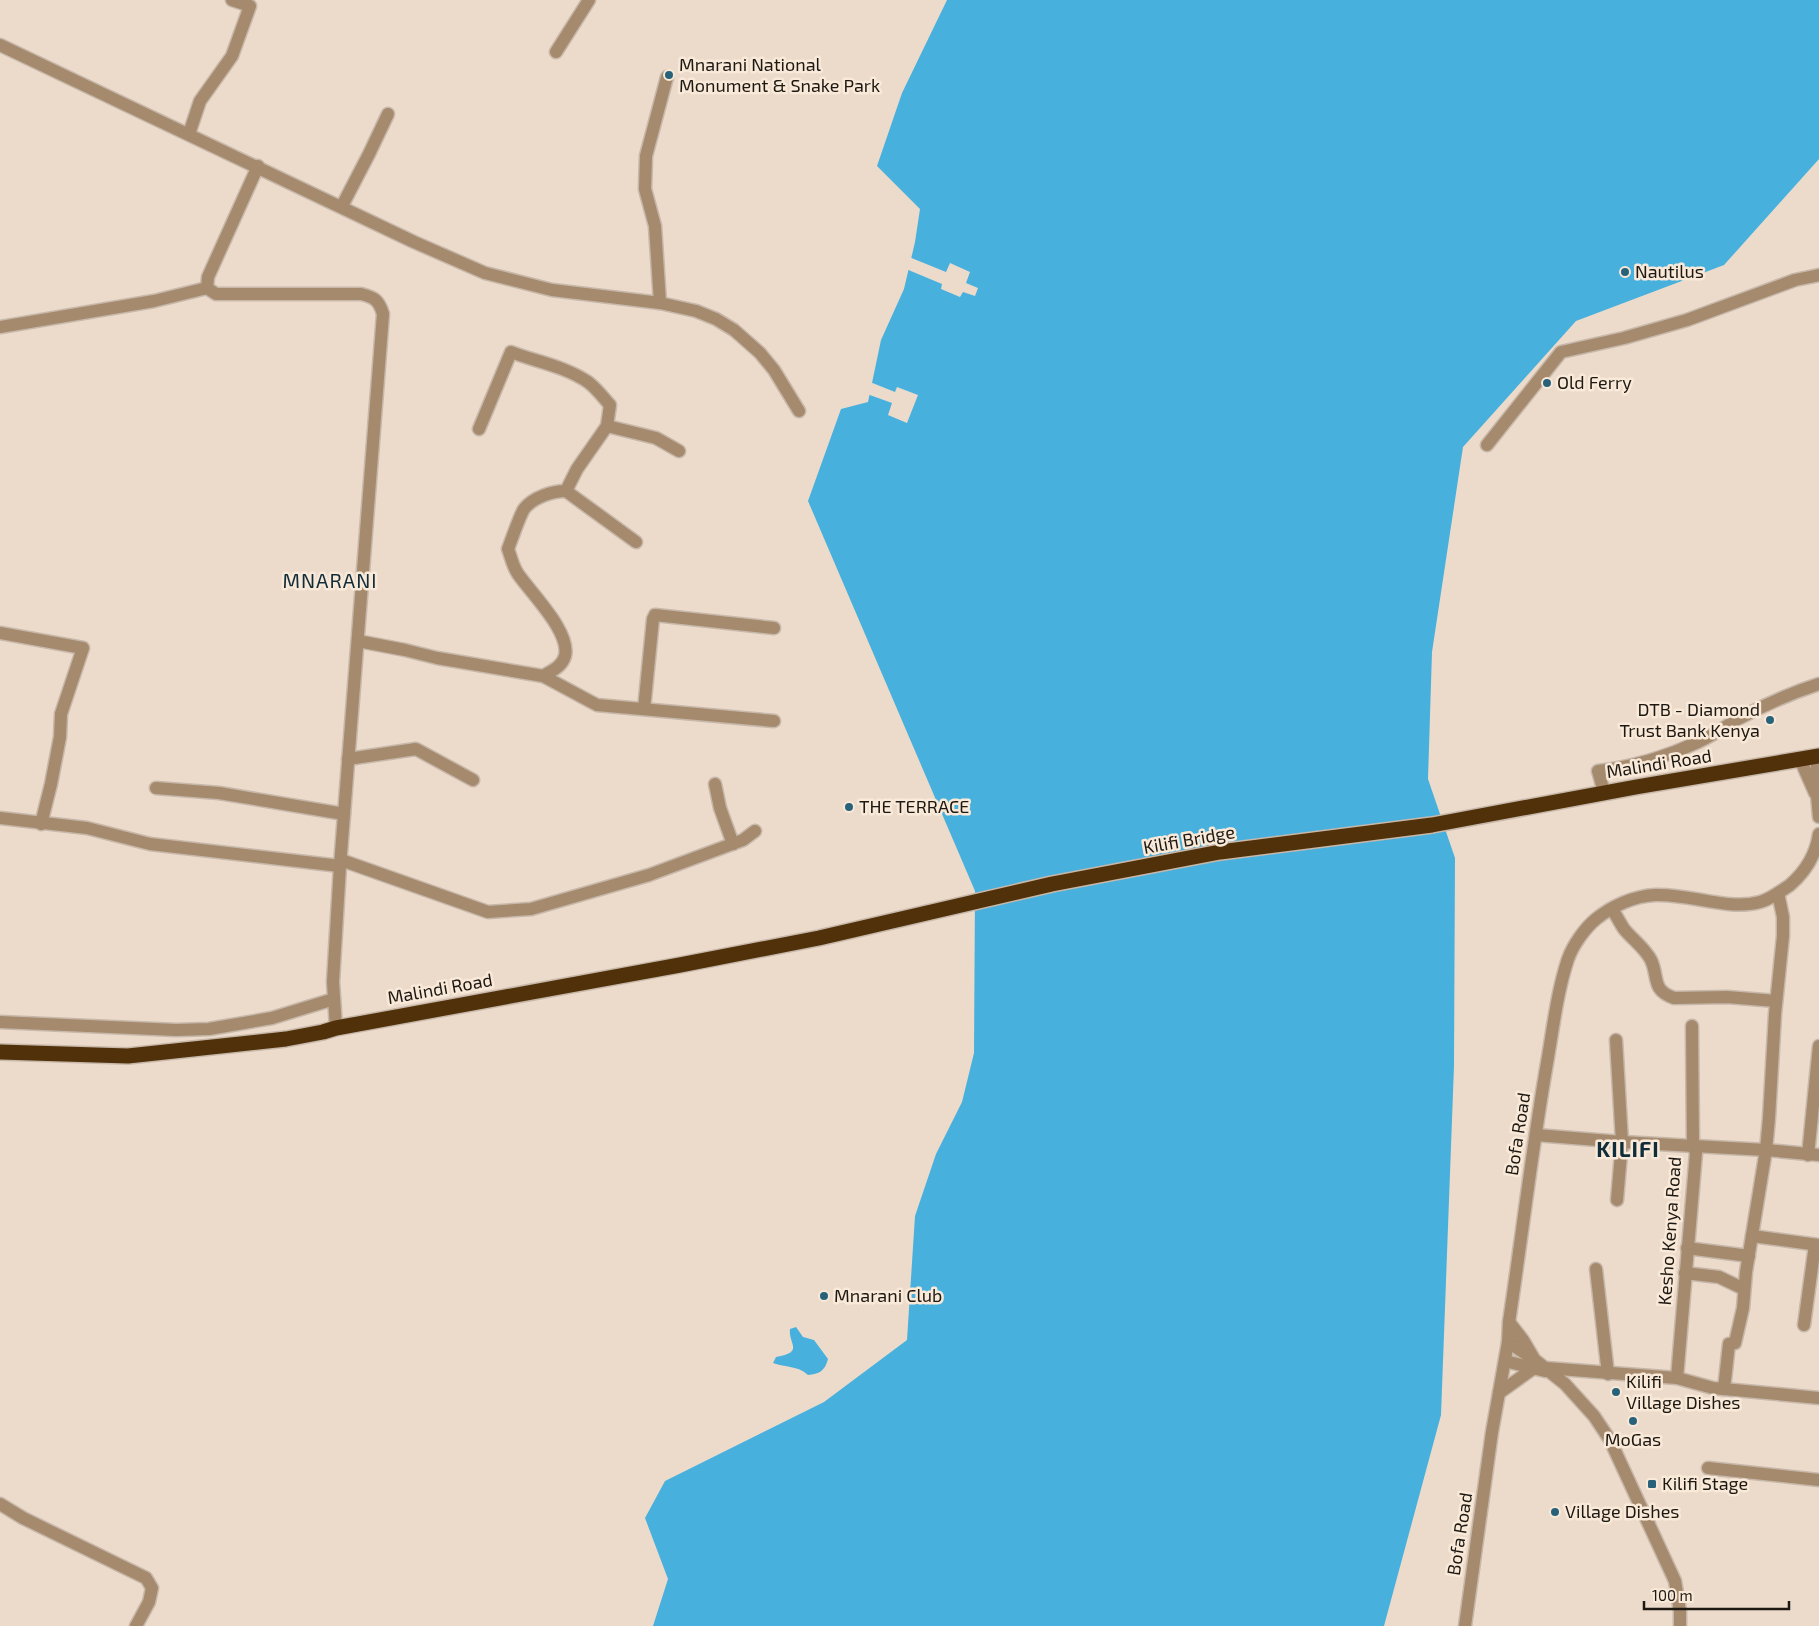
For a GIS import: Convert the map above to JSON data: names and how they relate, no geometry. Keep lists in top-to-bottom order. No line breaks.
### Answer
{"streets":{"highway":["Malindi Road","Kilifi Bridge"],"street":["Bofa Road","Kesho Kenya Road"]},"crossings":[["Malindi Road","Kilifi Bridge"]],"districts":["MNARANI","KILIFI"],"places":{"other":["Mnarani National Monument & Snake Park","Nautilus","Old Ferry","DTB - Diamond Trust Bank Kenya","THE TERRACE","Mnarani Club","Kilifi Village Dishes","MoGas","Village Dishes"],"transit":["Kilifi Stage"]},"scale_bar":"100 m"}
